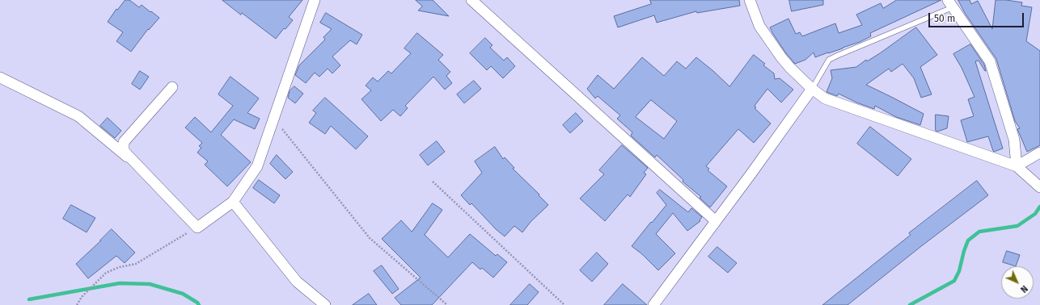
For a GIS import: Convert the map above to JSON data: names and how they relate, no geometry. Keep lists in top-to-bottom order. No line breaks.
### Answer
{"scale_bar":"50 m","north":"bottom right"}
